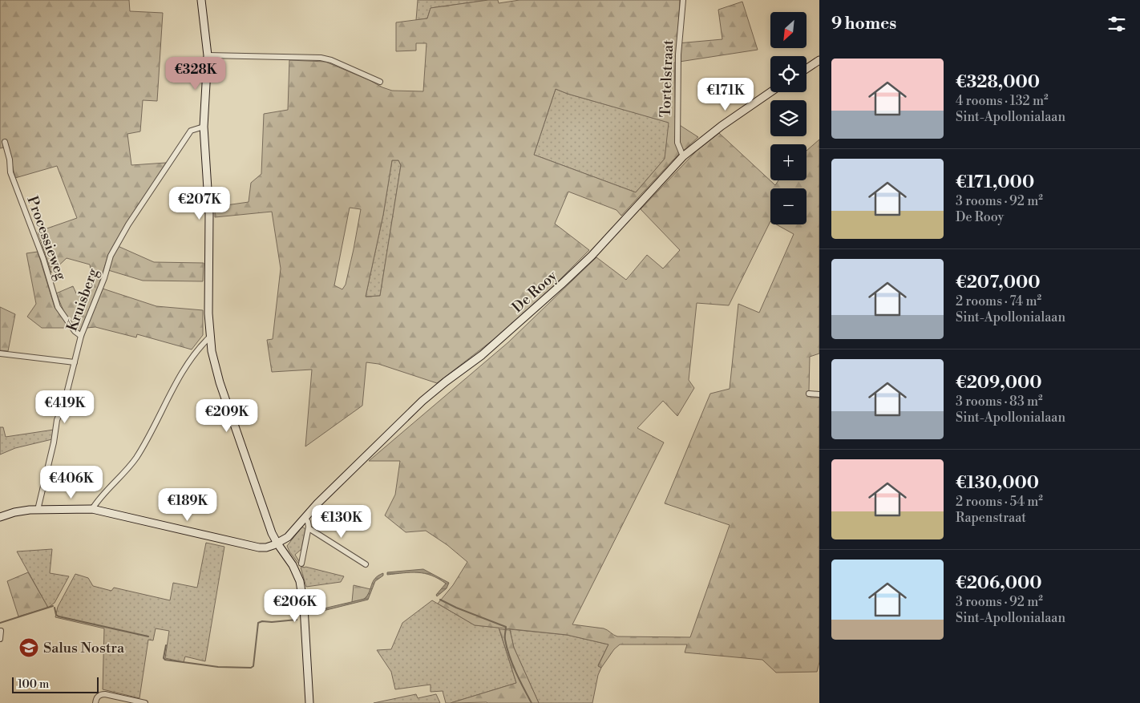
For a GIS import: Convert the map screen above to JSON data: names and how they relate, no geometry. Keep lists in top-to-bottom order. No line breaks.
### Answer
{"streets":{"street":["Tortelstraat","Processieweg","De Rooy","Kruisberg"]},"crossings":[["Tortelstraat","De Rooy"],["Processieweg","Kruisberg"]],"places":{"school or university":["Salus Nostra"]},"scale_bar":"100 m","north":"bottom left","page":{"heading":"9 homes","map_buttons":["+","−"],"list":[{"name":"€328,000","note":"4 rooms · 132 m² · Sint-Apollonialaan"},{"name":"€171,000","note":"3 rooms · 92 m² · De Rooy"},{"name":"€207,000","note":"2 rooms · 74 m² · Sint-Apollonialaan"},{"name":"€209,000","note":"3 rooms · 83 m² · Sint-Apollonialaan"},{"name":"€130,000","note":"2 rooms · 54 m² · Rapenstraat"},{"name":"€206,000","note":"3 rooms · 92 m² · Sint-Apollonialaan"}],"price":["€328K","€171K","€207K","€419K","€209K","€406K","€189K","€130K","€206K"],"scale":"100 m"}}
